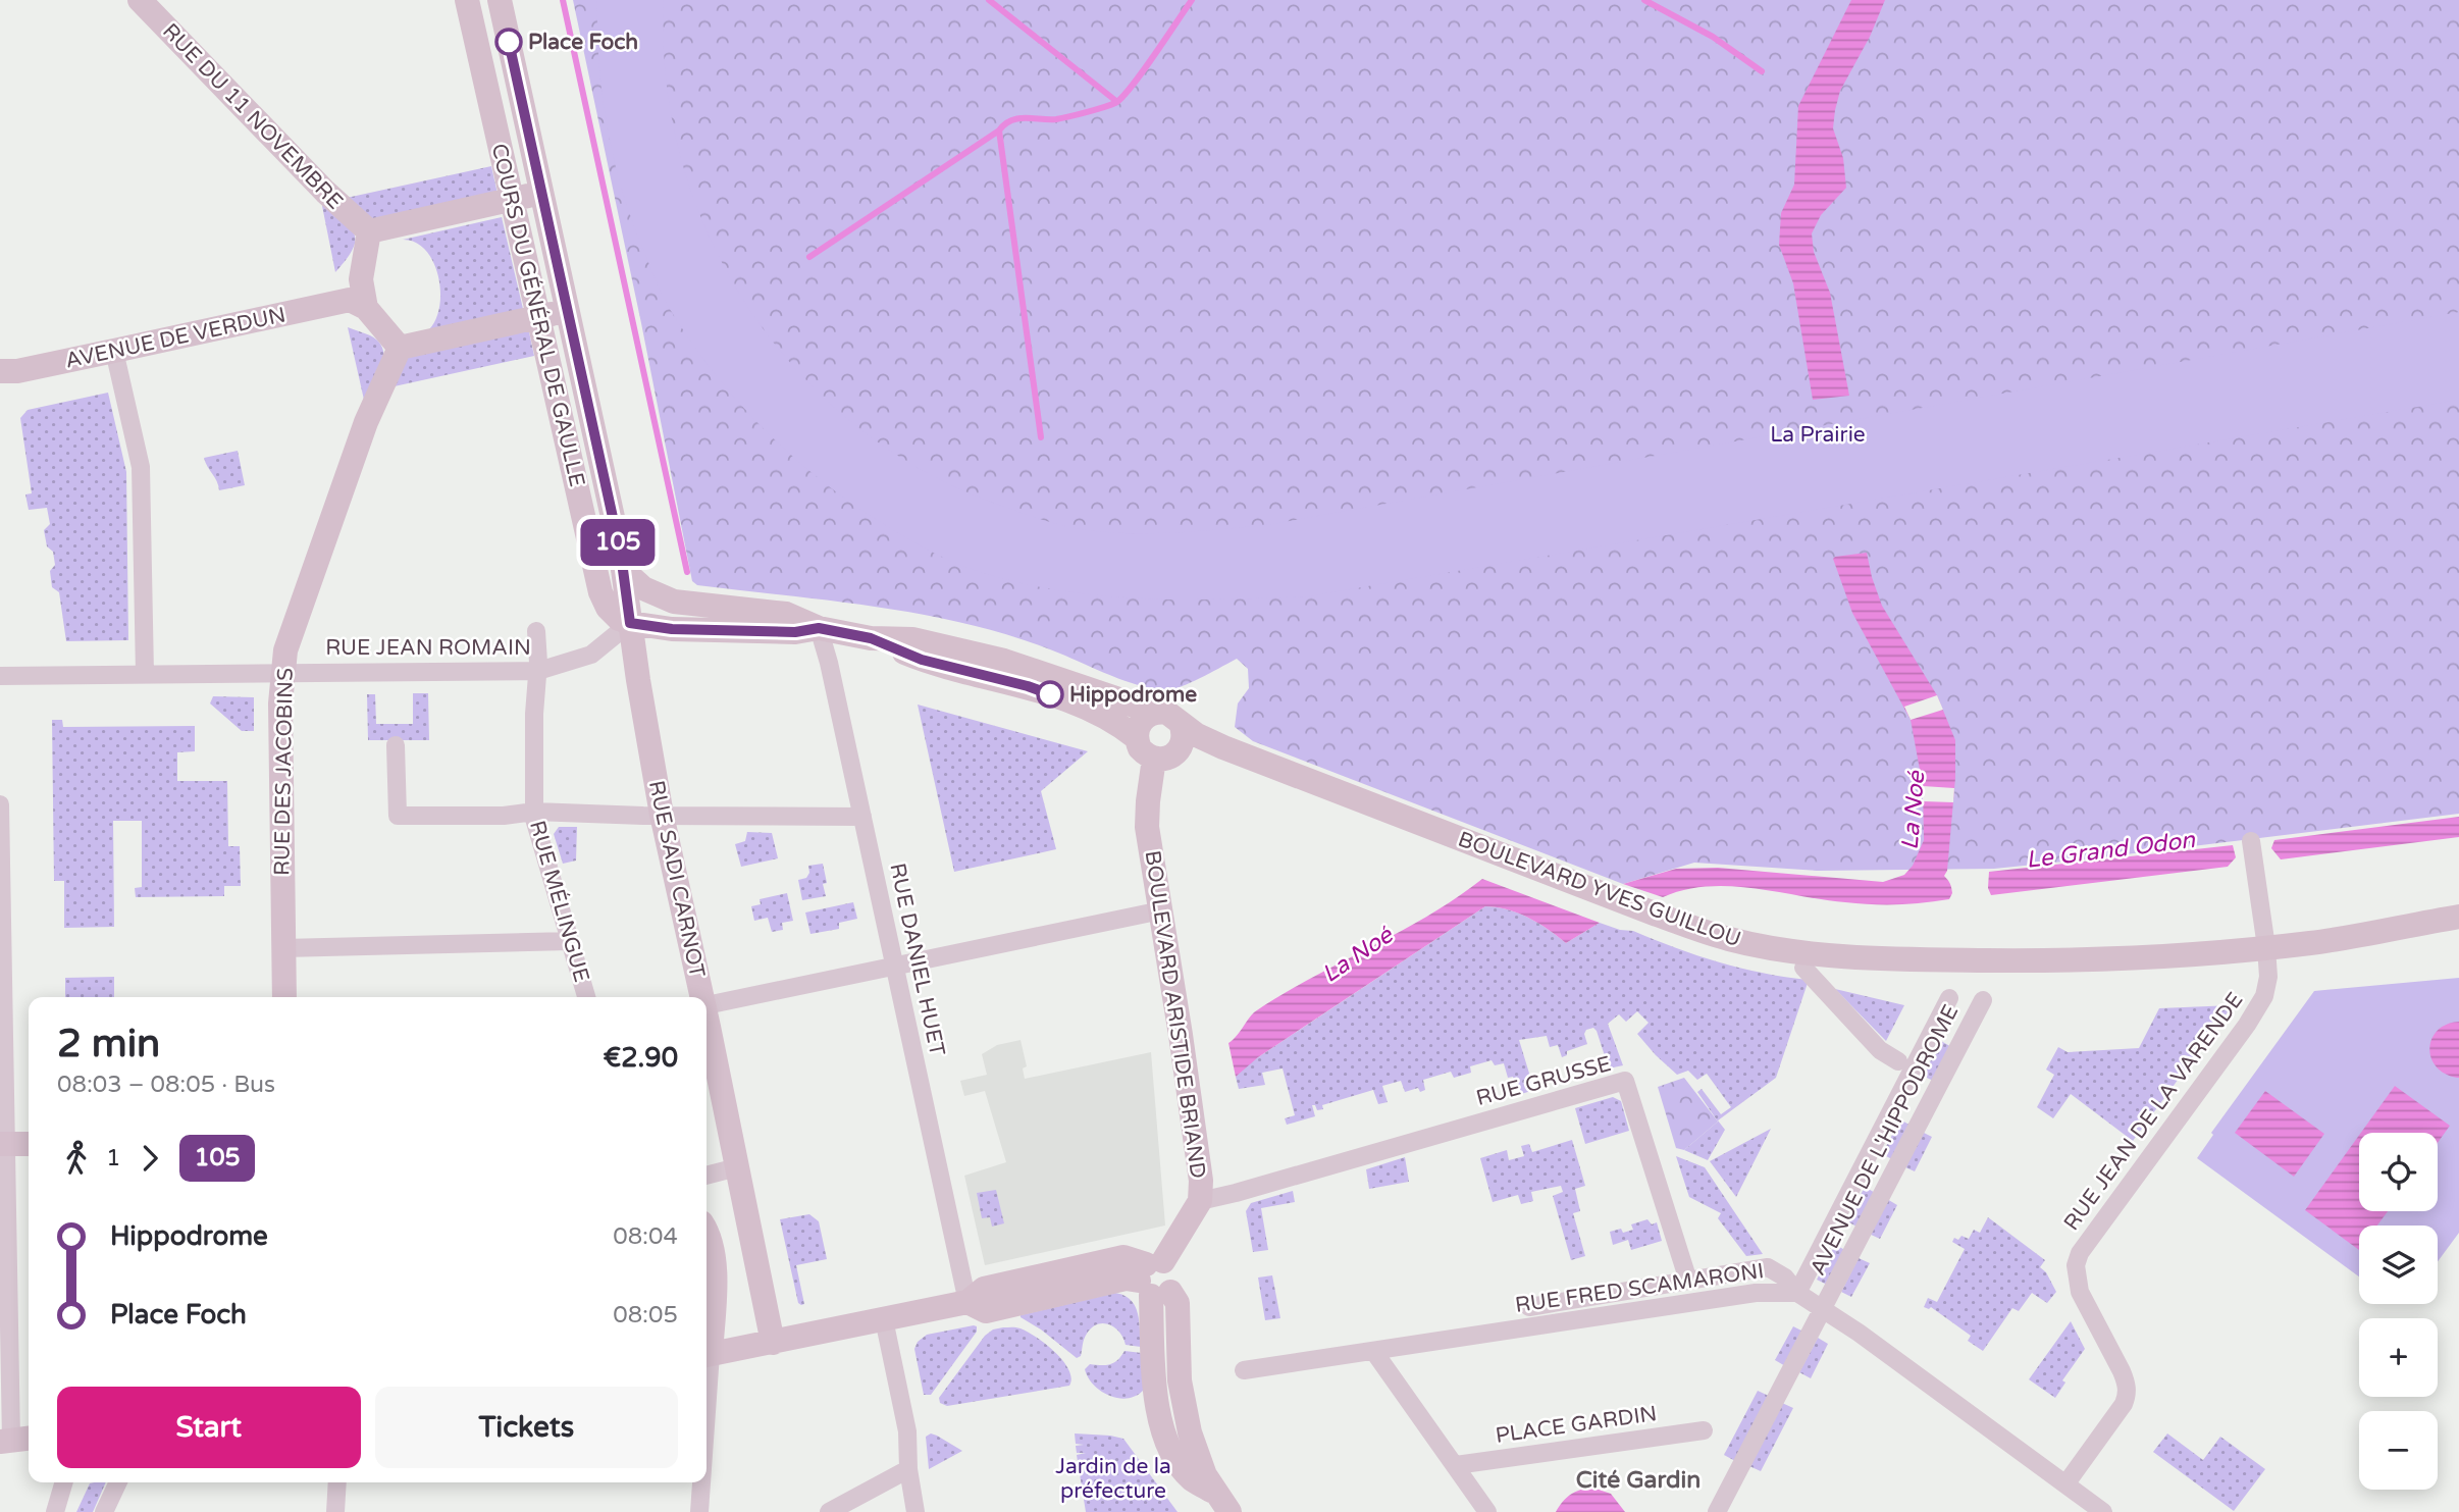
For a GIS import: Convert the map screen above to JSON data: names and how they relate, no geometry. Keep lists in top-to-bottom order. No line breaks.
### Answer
{"streets":{"main road":["RUE DU 11 NOVEMBRE","COURS DU GÉNÉRAL DE GAULLE","AVENUE DE VERDUN","RUE DES JACOBINS","RUE SADI CARNOT","BOULEVARD YVES GUILLOU","BOULEVARD ARISTIDE BRIAND"],"street":["RUE JEAN ROMAIN","RUE MÉLINGUE","RUE DANIEL HUET","RUE GRUSSE","RUE JEAN DE LA VARENDE","AVENUE DE L'HIPPODROME","RUE FRED SCAMARONI","PLACE GARDIN"]},"crossings":[["COURS DU GÉNÉRAL DE GAULLE","RUE JEAN ROMAIN"],["COURS DU GÉNÉRAL DE GAULLE","RUE SADI CARNOT"],["RUE JEAN ROMAIN","RUE DES JACOBINS"],["RUE JEAN ROMAIN","RUE SADI CARNOT"],["RUE JEAN ROMAIN","RUE MÉLINGUE"],["BOULEVARD YVES GUILLOU","BOULEVARD ARISTIDE BRIAND"],["BOULEVARD YVES GUILLOU","RUE JEAN DE LA VARENDE"],["BOULEVARD ARISTIDE BRIAND","RUE GRUSSE"],["AVENUE DE L'HIPPODROME","RUE FRED SCAMARONI"]],"districts":["Cité Gardin"],"water":["La Noé","Le Grand Odon"],"parks":["La Prairie","Jardin de la préfecture"],"places":["Place Foch","Hippodrome"],"lines":["bus line 105"],"page":{"on_map":"105","heading":["2 min","08:03 – 08:05 · Bus","€2.90"],"legs":["1","105"],"map_buttons":["+","−"],"list":[{"name":"Hippodrome","value":"08:04"},{"name":"Place Foch","value":"08:05"}],"buttons":["Start","Tickets"]}}
